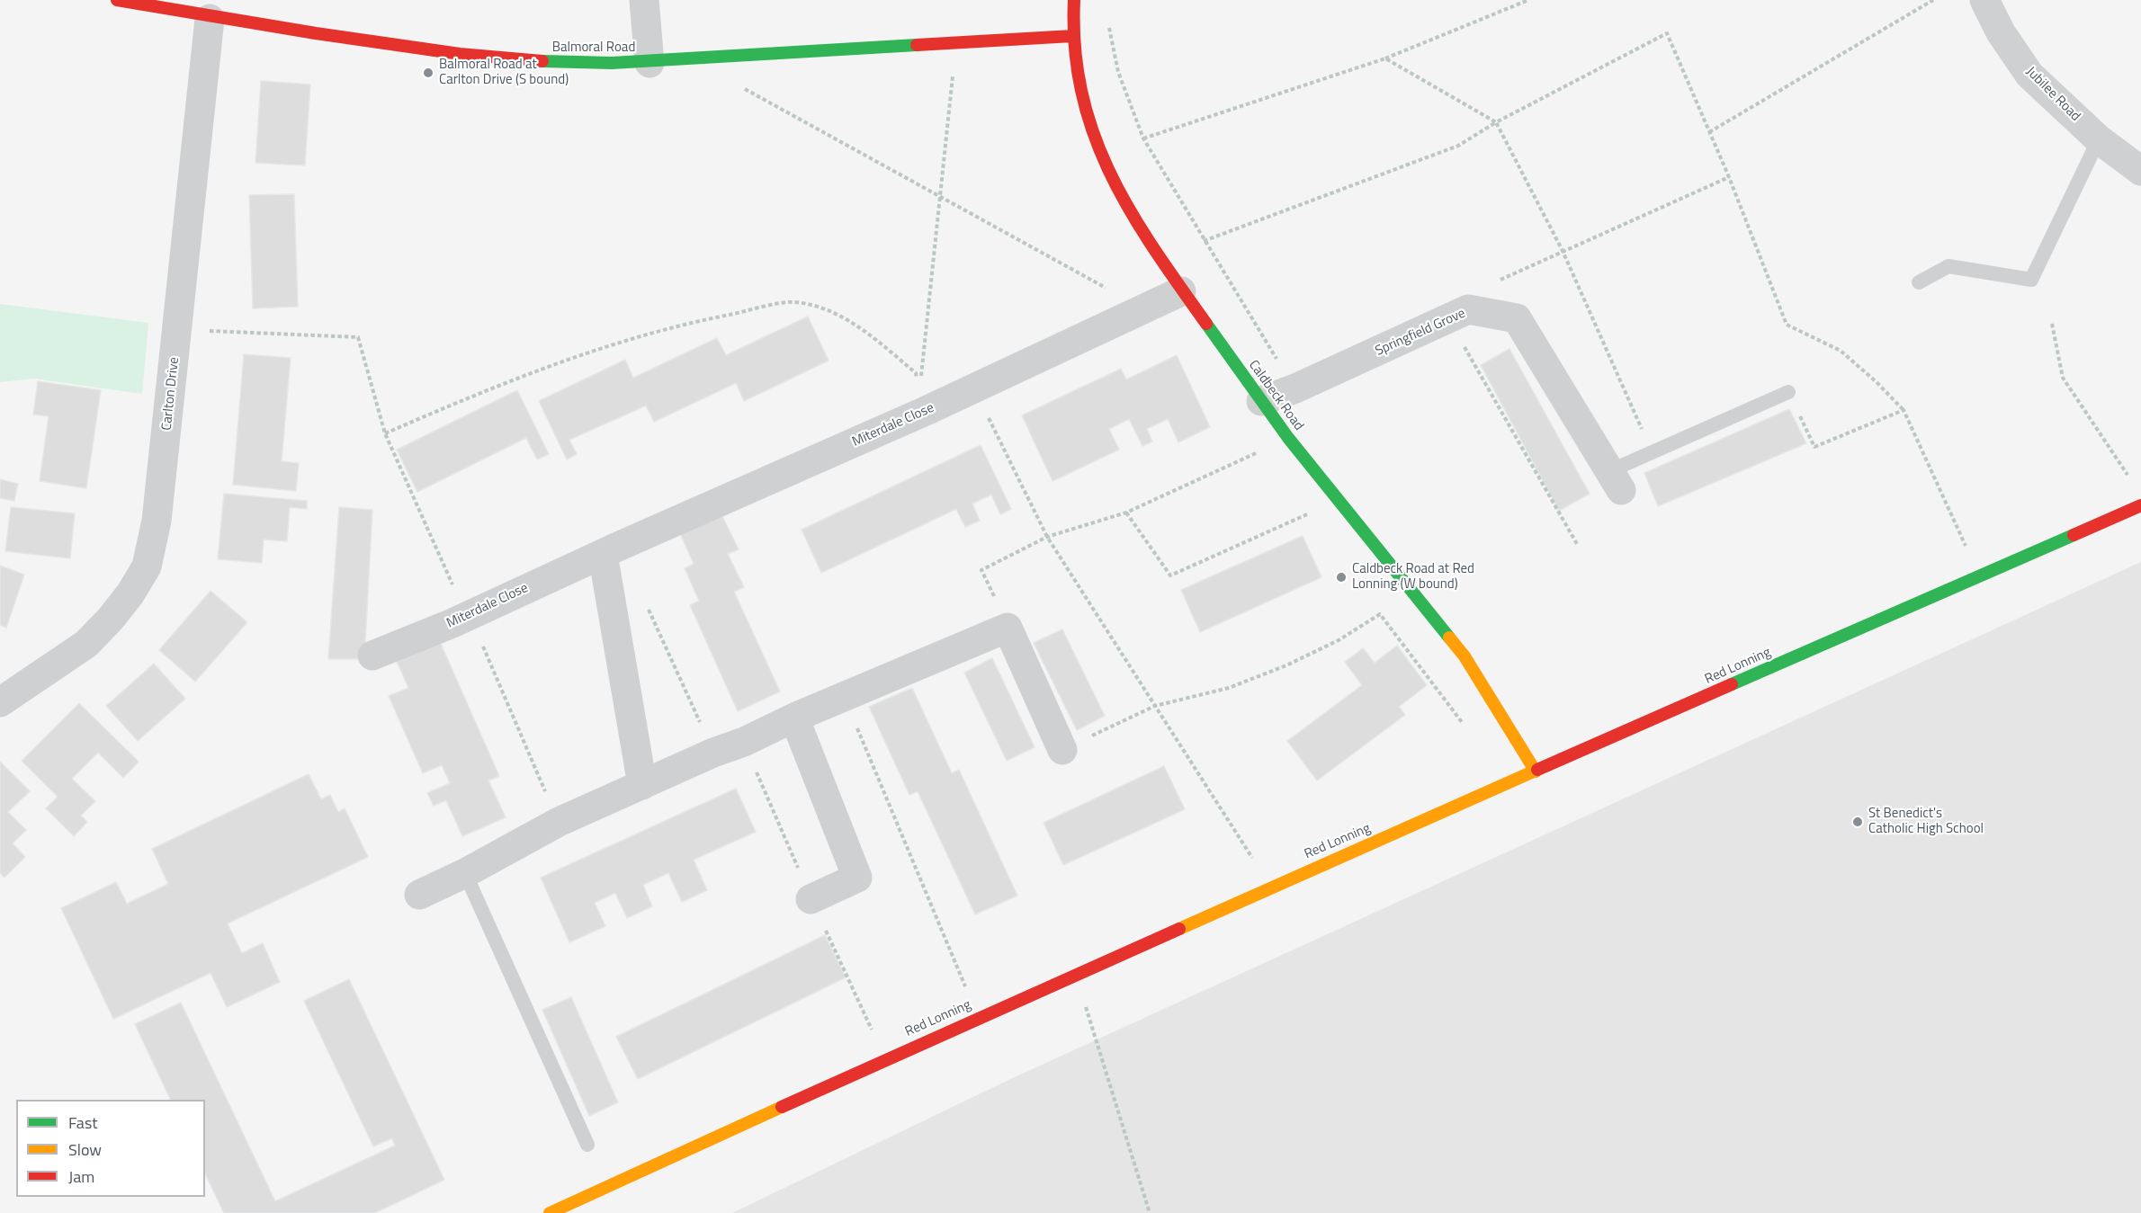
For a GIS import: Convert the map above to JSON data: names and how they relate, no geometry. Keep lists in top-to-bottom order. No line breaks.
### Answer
{"streets":{"street":["Balmoral Road","Jubilee Road","Springfield Grove","Carlton Drive","Caldbeck Road","Miterdale Close","Red Lonning"]},"crossings":[["Balmoral Road","Carlton Drive"],["Balmoral Road","Caldbeck Road"],["Springfield Grove","Caldbeck Road"],["Caldbeck Road","Miterdale Close"],["Caldbeck Road","Red Lonning"]],"places":["Balmoral Road at Carlton Drive (S bound)","Caldbeck Road at Red Lonning (W bound)","St Benedict's Catholic High School"],"legend":["Fast","Slow","Jam"]}
